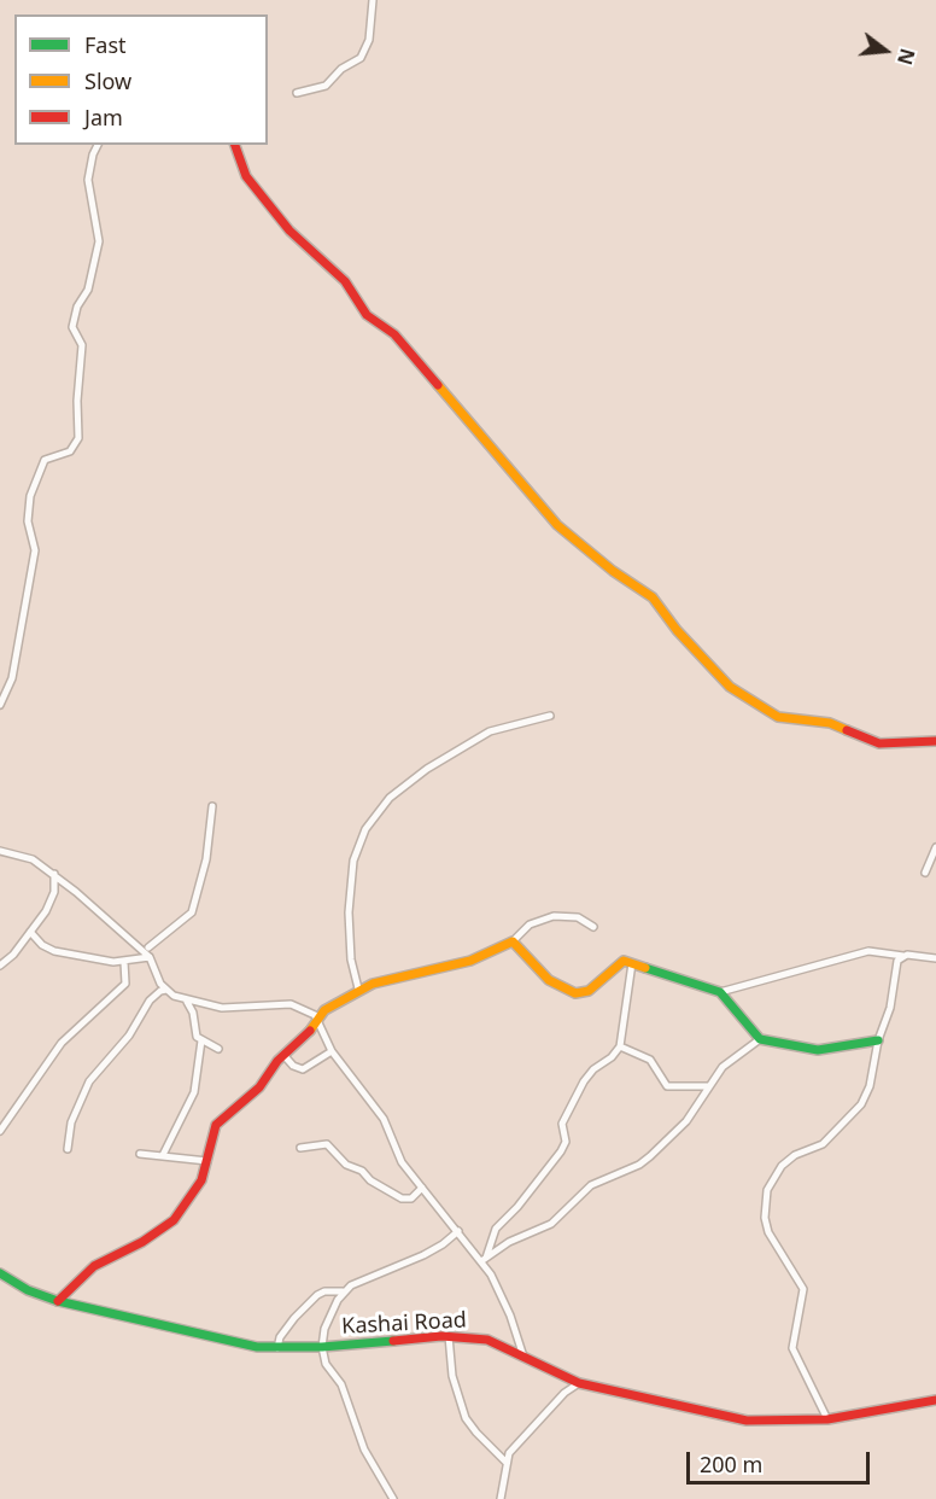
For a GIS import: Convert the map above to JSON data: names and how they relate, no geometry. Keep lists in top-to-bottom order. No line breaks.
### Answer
{"streets":{"street":["Kashai Road"]},"legend":["Fast","Slow","Jam"],"scale_bar":"200 m","north":"right"}
